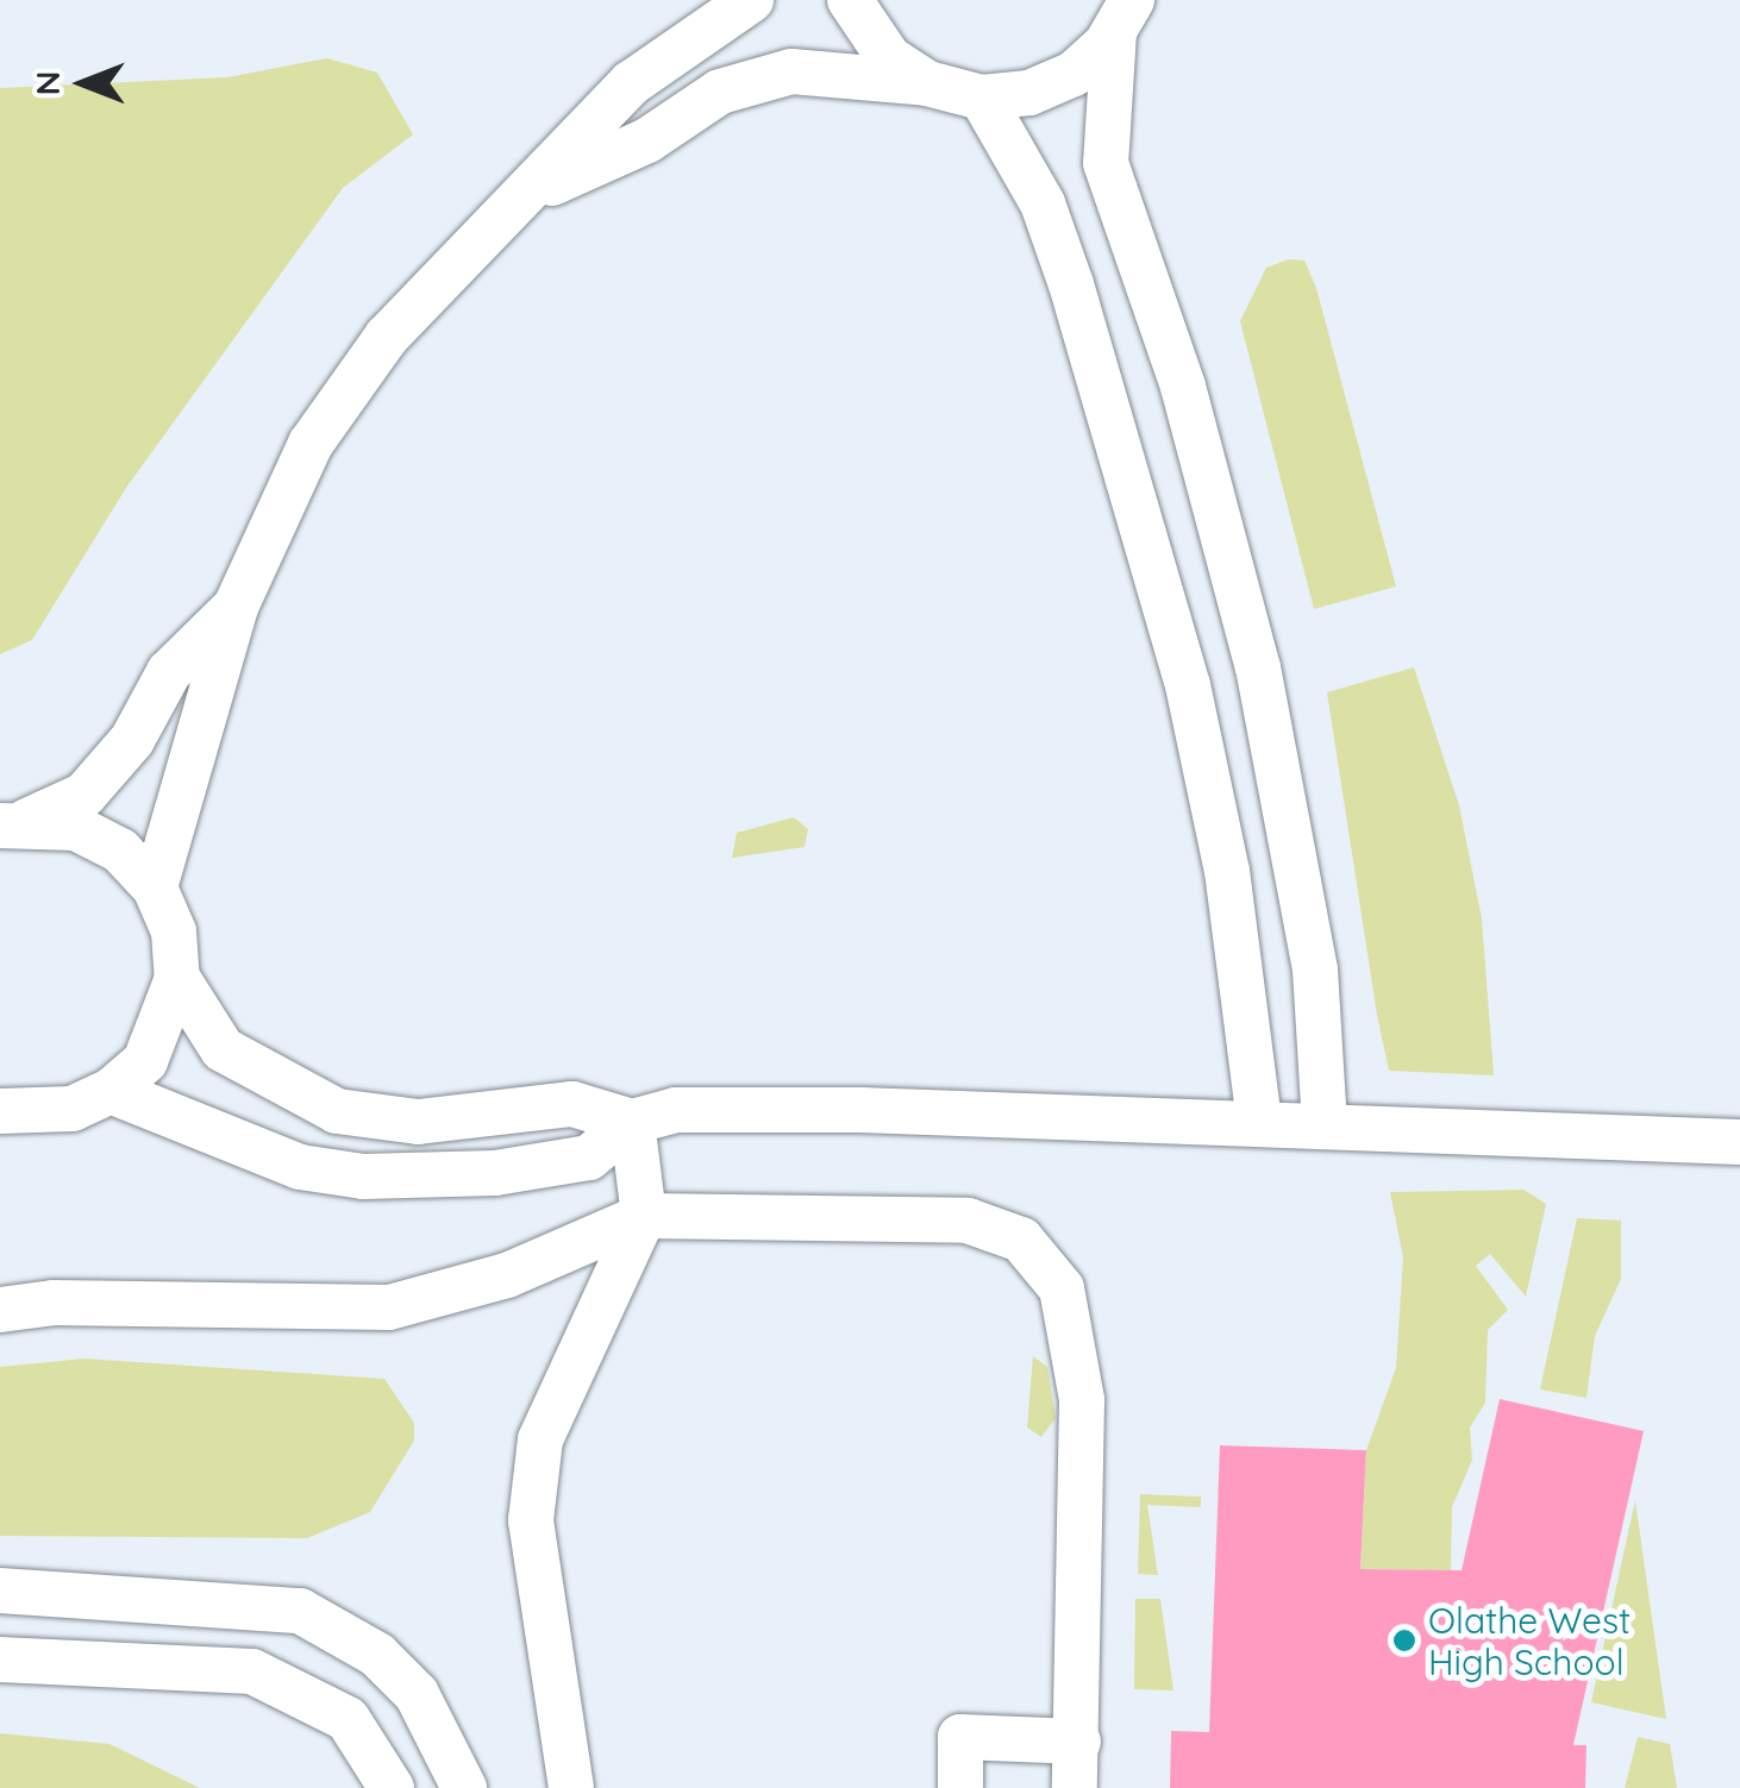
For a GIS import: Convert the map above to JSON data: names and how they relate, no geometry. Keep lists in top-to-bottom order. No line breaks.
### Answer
{"places":["Olathe West High School"],"north":"left"}
